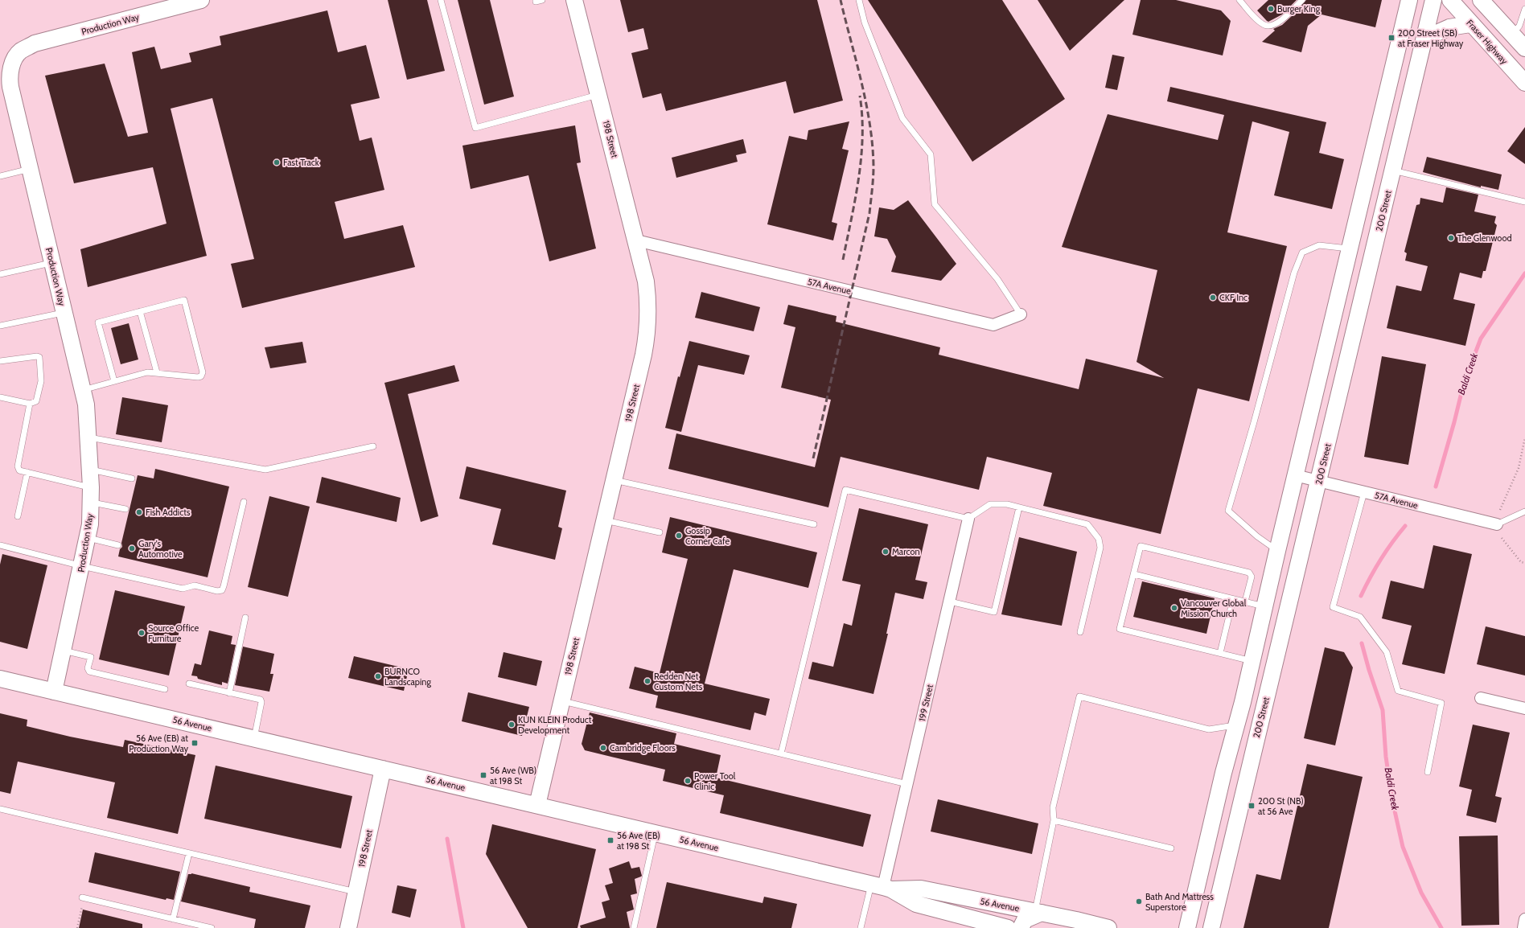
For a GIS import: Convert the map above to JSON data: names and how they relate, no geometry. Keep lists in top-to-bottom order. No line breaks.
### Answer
{"streets":{"main road":["Production Way","Fraser Highway","198 Street","200 Street","56 Avenue"],"street":["57A Avenue","199 Street"]},"crossings":[["Production Way","56 Avenue"],["198 Street","57A Avenue"],["198 Street","56 Avenue"],["200 Street","57A Avenue"],["199 Street","56 Avenue"]],"water":["Baldi Creek"],"places":{"other":["Burger King","Fast Track","The Glenwood","CKF Inc","Fish Addicts","Gossip Corner Cafe","Gary's Automotive","Marcon","Vancouver Global Mission Church","Source Office Furniture","BURNCO Landscaping","Redden Net Custom Nets","KUN KLEIN Product Development","Cambridge Floors","Power Tool Clinic","Bath And Mattress Superstore"],"transit":["200 Street (SB) at Fraser Highway","56 Ave (EB) at Production Way","56 Ave (WB) at 198 St","200 St (NB) at 56 Ave","56 Ave (EB) at 198 St"]}}
